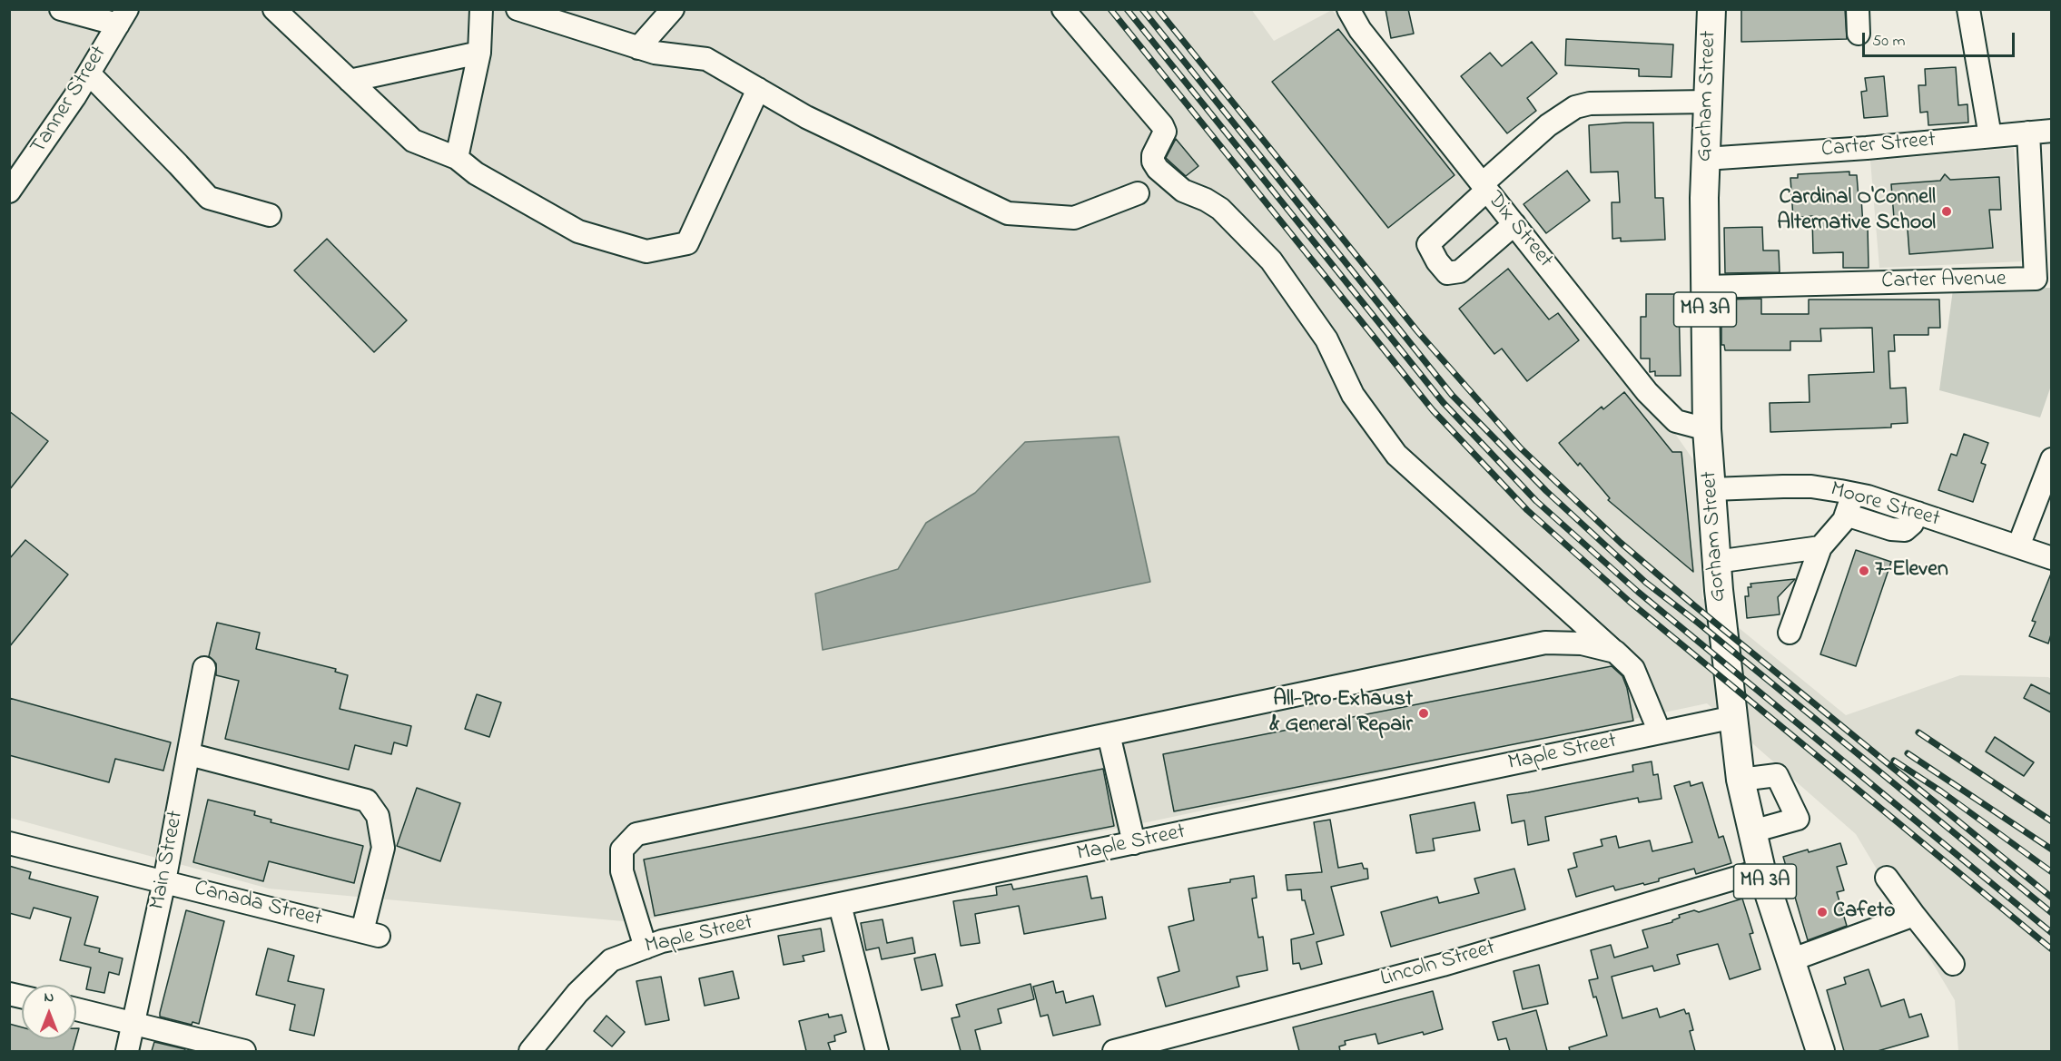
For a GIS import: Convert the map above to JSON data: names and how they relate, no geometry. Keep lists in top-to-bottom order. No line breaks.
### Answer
{"streets":{"main road":["Gorham Street","MA 3A"],"street":["Tanner Street","Carter Street","Dix Street","Carter Avenue","Moore Street","Maple Street","Main Street","Canada Street","Lincoln Street"]},"crossings":[["Gorham Street","Carter Street"],["Gorham Street","Dix Street"],["Gorham Street","Carter Avenue"],["Gorham Street","Moore Street"],["Gorham Street","Maple Street"],["Gorham Street","Lincoln Street"],["Carter Street","Carter Avenue"],["Main Street","Canada Street"]],"places":["Cardinal O'Connell Alternative School","7-Eleven","All-Pro Exhaust & General Repair","Cafeto"],"scale_bar":"50 m","north":"top"}
